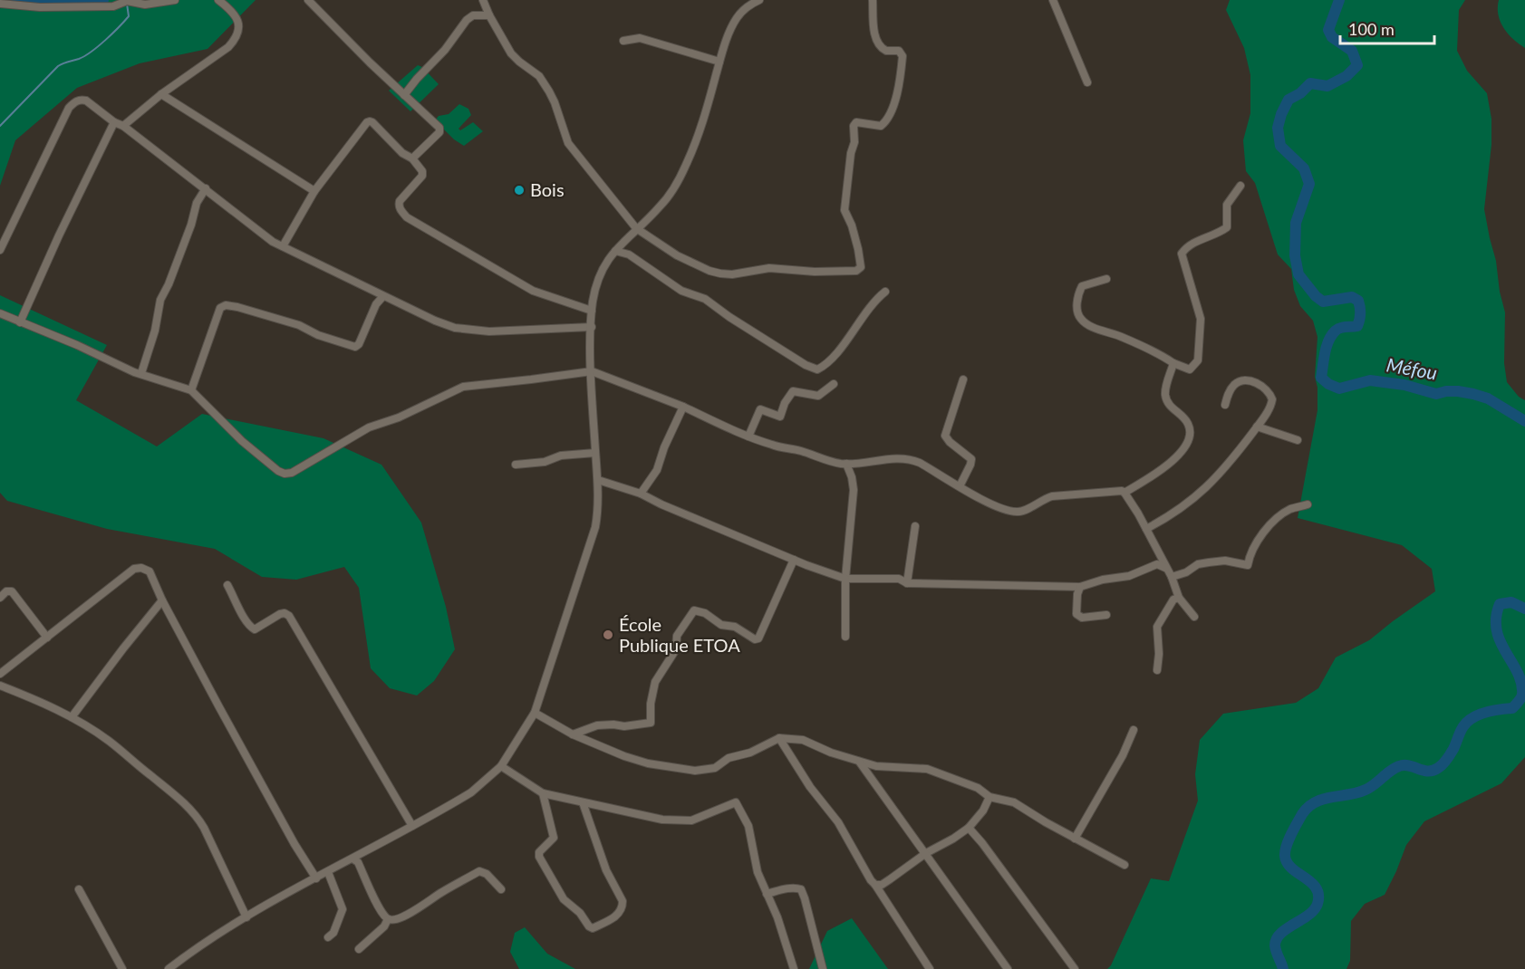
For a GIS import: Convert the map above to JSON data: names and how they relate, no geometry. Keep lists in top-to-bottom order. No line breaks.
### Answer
{"water":["Méfou"],"places":["Bois","École Publique ETOA"],"scale_bar":"100 m"}
